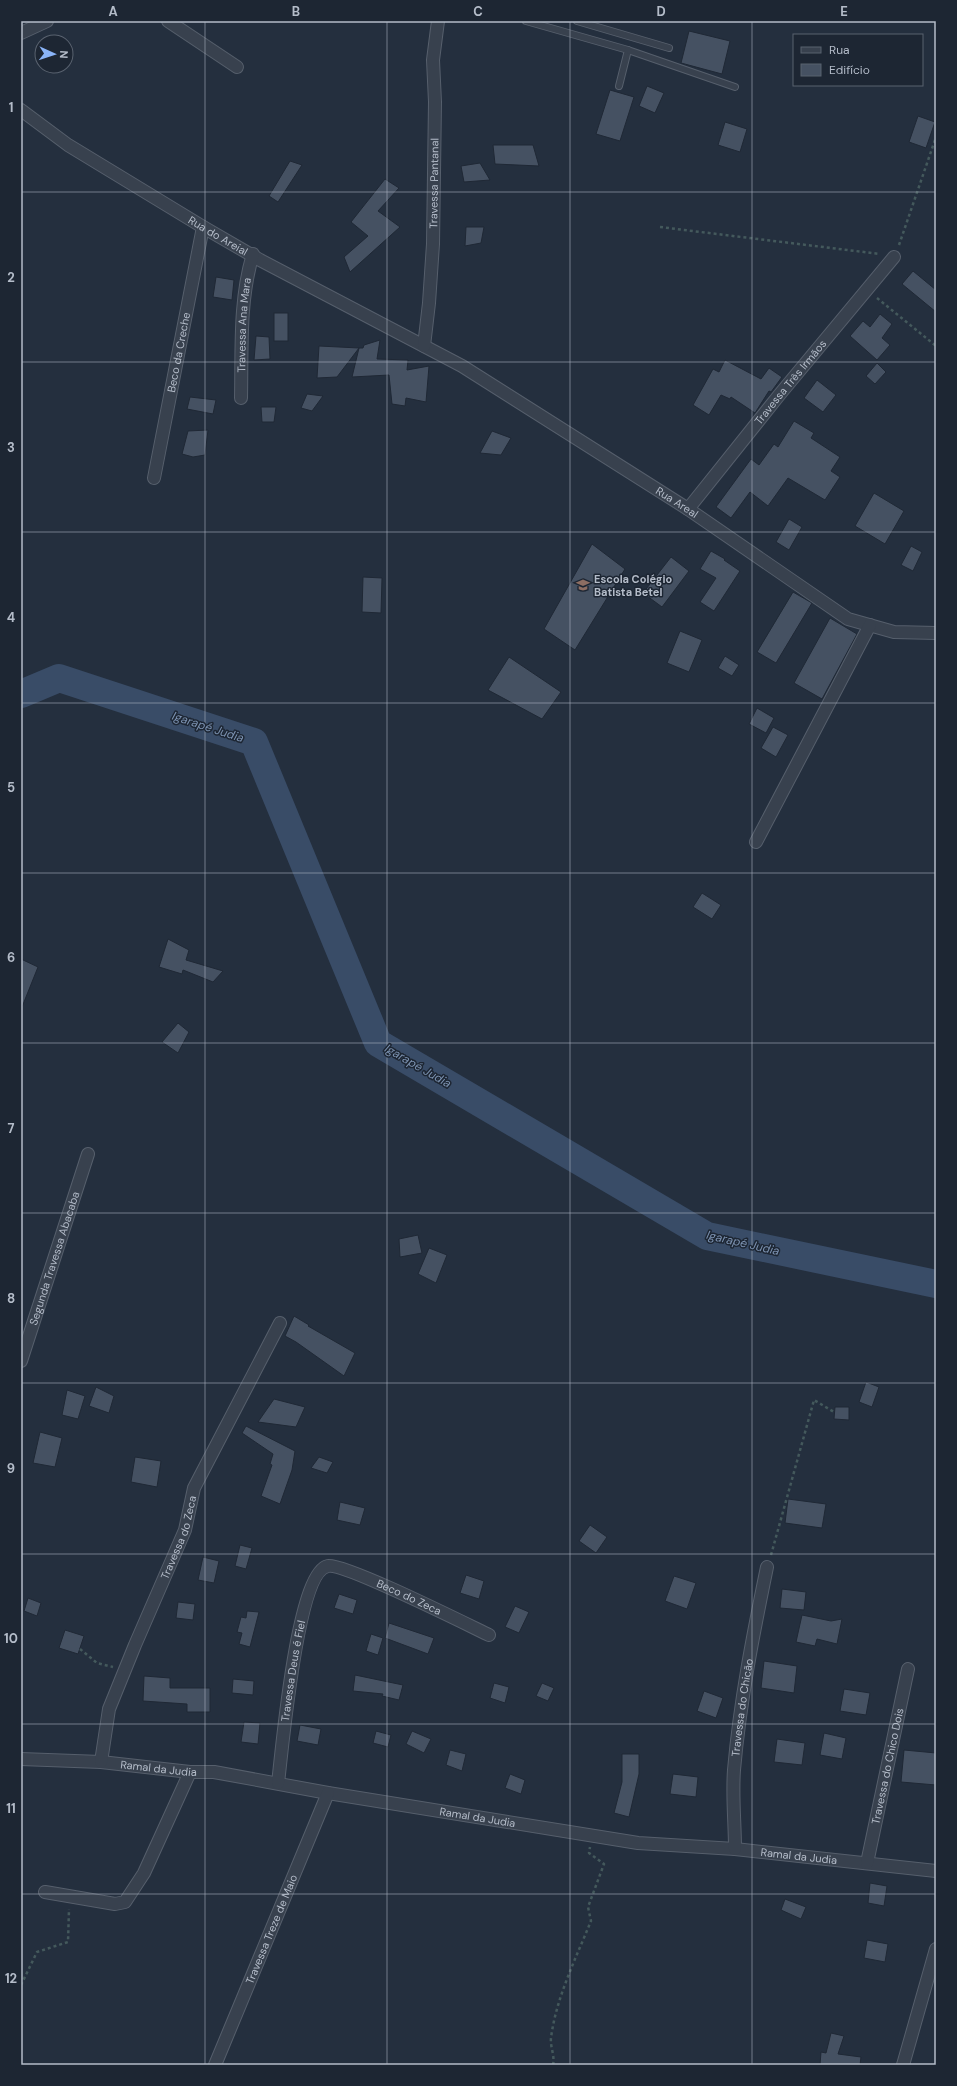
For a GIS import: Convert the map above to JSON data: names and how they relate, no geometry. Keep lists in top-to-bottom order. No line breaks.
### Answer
{"streets":{"street":["Travessa Pantanal","Rua do Areial","Travessa Ana Mara","Beco da Creche","Travessa Três Irmãos","Rua Areal","Segunda Travessa Abacaba","Travessa do Zeca","Beco do Zeca","Travessa Deus é Fiel","Travessa do Chicão","Travessa do Chico Dois","Ramal da Judia","Travessa Treze de Maio"]},"crossings":[["Travessa Pantanal","Rua do Areial"],["Travessa Pantanal","Rua Areal"],["Rua do Areial","Travessa Ana Mara"],["Rua do Areial","Beco da Creche"],["Rua do Areial","Rua Areal"],["Travessa Três Irmãos","Rua Areal"],["Travessa do Zeca","Ramal da Judia"],["Beco do Zeca","Travessa Deus é Fiel"],["Travessa Deus é Fiel","Ramal da Judia"],["Travessa do Chicão","Ramal da Judia"],["Travessa do Chico Dois","Ramal da Judia"],["Ramal da Judia","Travessa Treze de Maio"]],"water":["Igarapé Judia"],"places":{"school or university":["Escola Colégio Batista Betel"]},"legend":["Rua","Edifício"],"north":"right","grid":{"columns":["A","B","C","D","E"],"rows":["1","2","3","4","5","6","7","8","9","10","11","12"]}}
